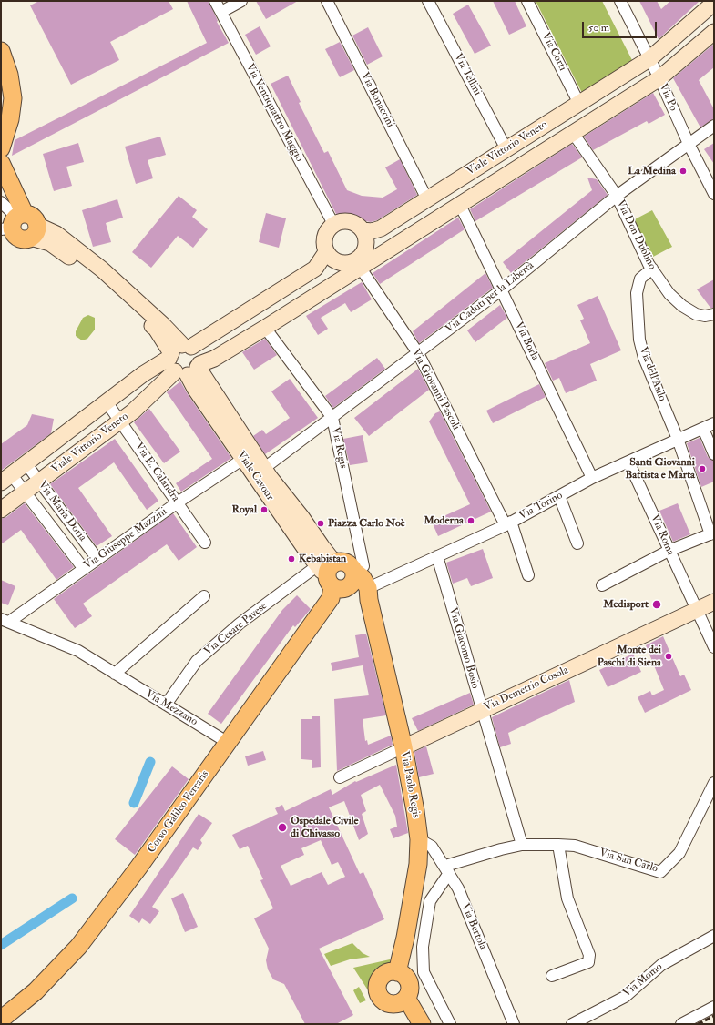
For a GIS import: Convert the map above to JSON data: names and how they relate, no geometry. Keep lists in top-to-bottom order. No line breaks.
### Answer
{"streets":{"main road":["Viale Vittorio Veneto","Viale Cavour","Via Demetrio Cosola","Via Paolo Regis","Corso Galileo Ferraris"],"street":["Via Corti","Via Tellini","Via Po","Via Bonaccini","Via Ventiquattro Maggio","Via Don Dublino","Via Caduti per la Libertà","Via Borla","Via dell'Asilo","Via Giovanni Pascoli","Via Regis","Via E. Calandra","Via Torino","Via Maria Doria","Via Roma","Via Giuseppe Mazzini","Via Cesare Pavese","Via Giacomo Bosio","Via Mezzano","Via San Carlo","Via Bertola","Via Momo"]},"crossings":[["Via Corti","Viale Vittorio Veneto"],["Via Tellini","Viale Vittorio Veneto"],["Via Po","Viale Vittorio Veneto"],["Via Po","Via Caduti per la Libertà"],["Via Bonaccini","Viale Vittorio Veneto"],["Via Ventiquattro Maggio","Viale Vittorio Veneto"],["Via Ventiquattro Maggio","Via Giovanni Pascoli"],["Viale Vittorio Veneto","Via Don Dublino"],["Viale Vittorio Veneto","Via Borla"],["Viale Vittorio Veneto","Via Giovanni Pascoli"],["Viale Vittorio Veneto","Via Regis"],["Viale Vittorio Veneto","Via E. Calandra"],["Viale Vittorio Veneto","Viale Cavour"],["Viale Vittorio Veneto","Via Maria Doria"],["Via Don Dublino","Via Caduti per la Libertà"],["Via Don Dublino","Via dell'Asilo"],["Via Caduti per la Libertà","Via Borla"],["Via Caduti per la Libertà","Via Giovanni Pascoli"],["Via Caduti per la Libertà","Via Regis"],["Via Caduti per la Libertà","Viale Cavour"],["Via Borla","Via Torino"],["Via dell'Asilo","Via Torino"],["Via Giovanni Pascoli","Via Torino"],["Via Regis","Corso Galileo Ferraris"],["Via E. Calandra","Via Giuseppe Mazzini"],["Viale Cavour","Via Giuseppe Mazzini"],["Viale Cavour","Via Cesare Pavese"],["Viale Cavour","Corso Galileo Ferraris"],["Via Torino","Via Roma"],["Via Torino","Via Giacomo Bosio"],["Via Torino","Via Paolo Regis"],["Via Maria Doria","Via Giuseppe Mazzini"],["Via Roma","Via Demetrio Cosola"],["Via Giuseppe Mazzini","Via Mezzano"],["Via Cesare Pavese","Via Mezzano"],["Via Cesare Pavese","Corso Galileo Ferraris"],["Via Giacomo Bosio","Via Demetrio Cosola"],["Via Giacomo Bosio","Via San Carlo"],["Via Demetrio Cosola","Via Paolo Regis"],["Via Mezzano","Corso Galileo Ferraris"],["Via Paolo Regis","Via Bertola"],["Via San Carlo","Via Bertola"]],"places":["La Medina","Santi Giovanni Battista e Marta","Royal","Moderna","Piazza Carlo Noè","Kebabistan","Medisport","Monte dei Paschi di Siena","Ospedale Civile di Chivasso"],"scale_bar":"50 m"}
